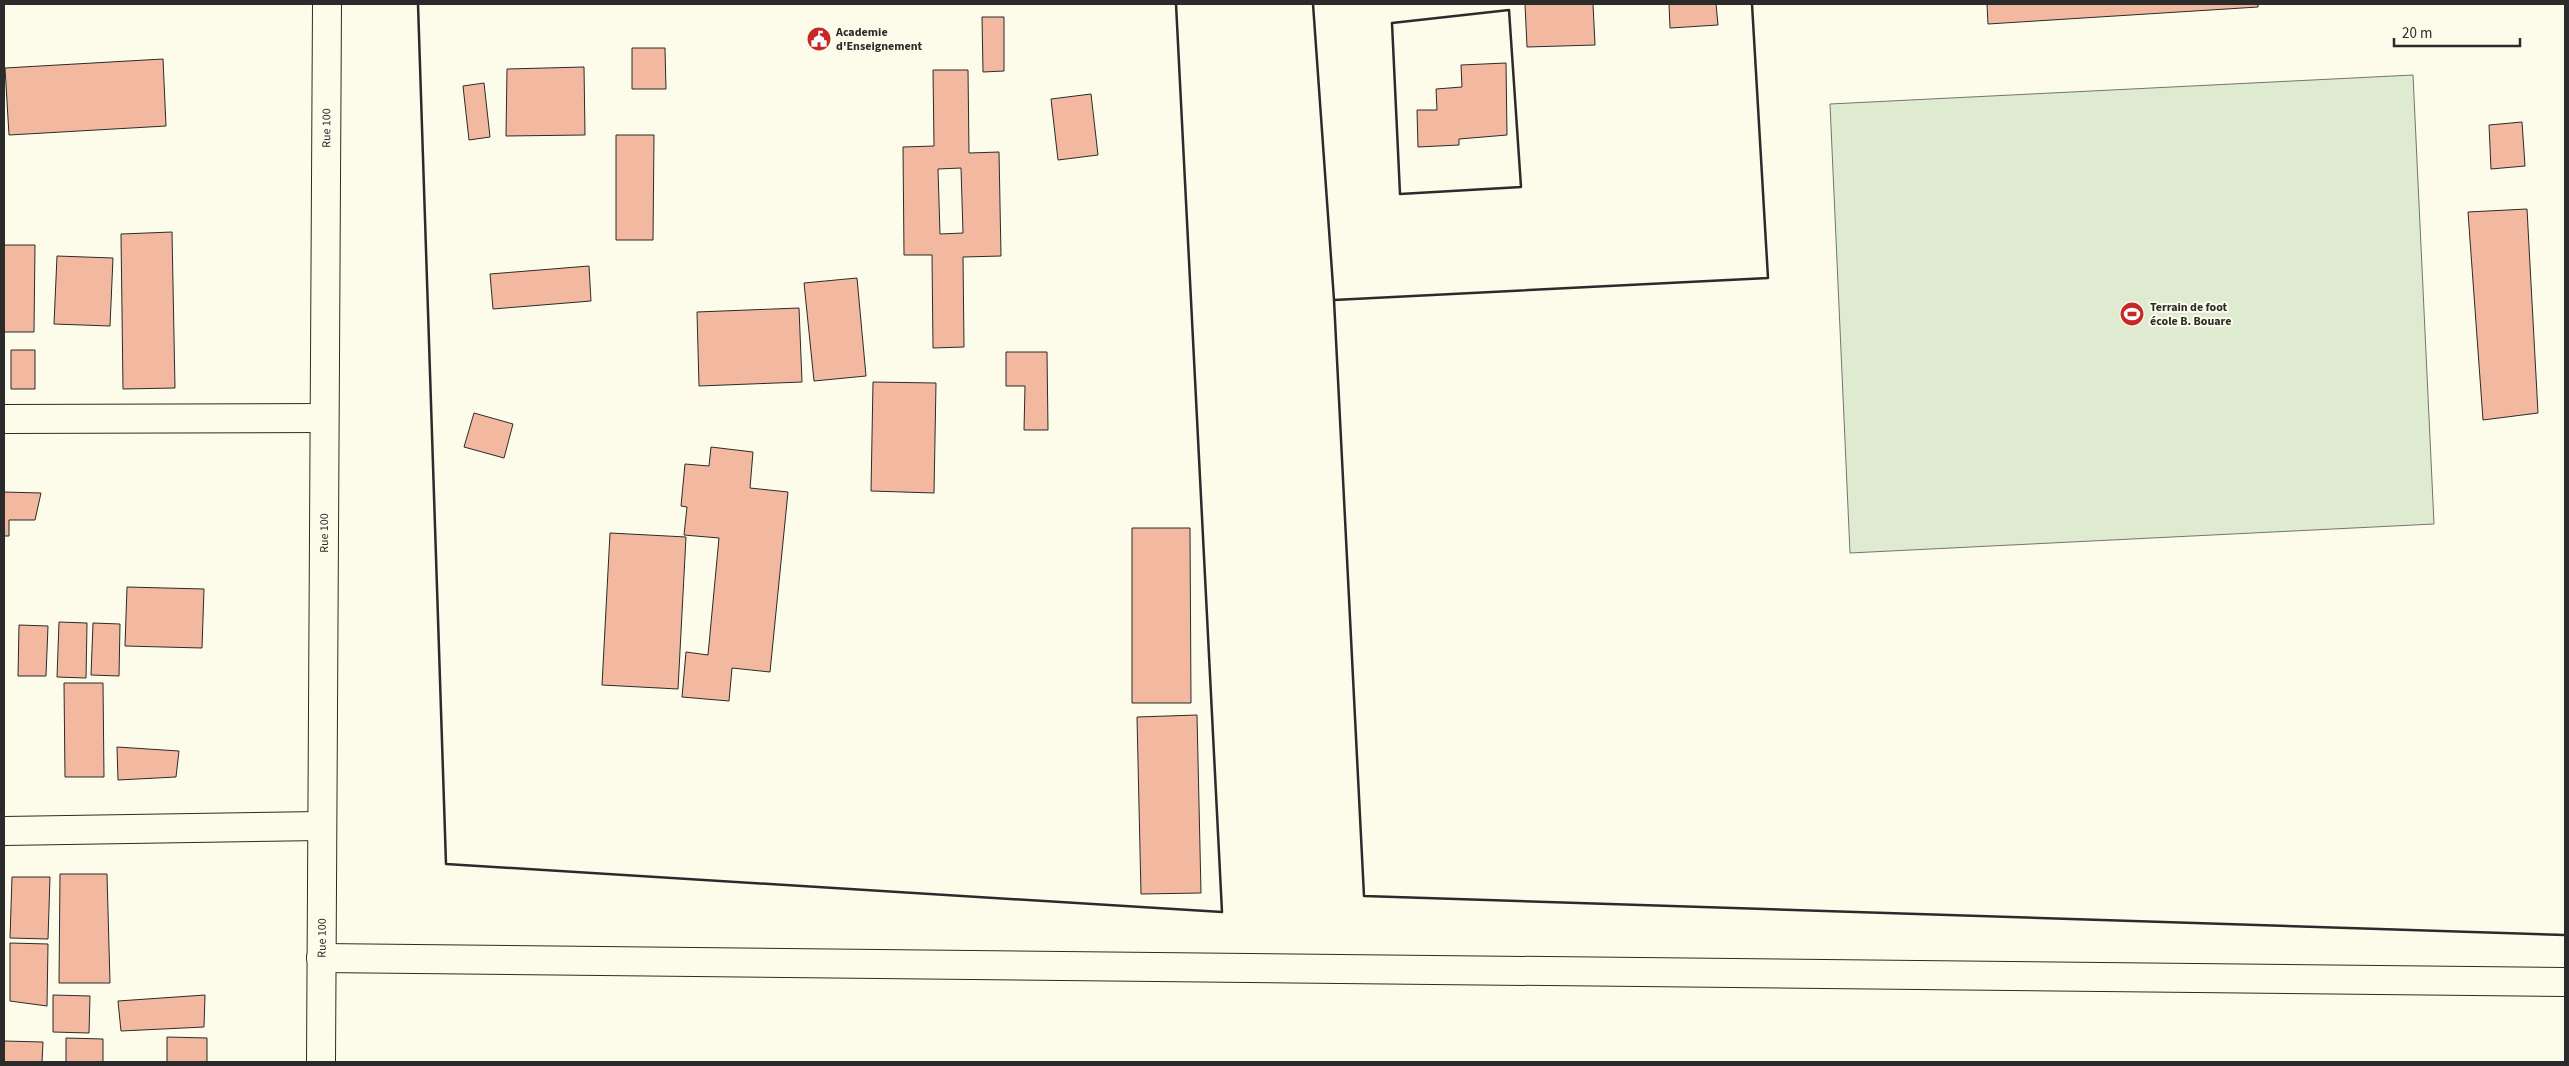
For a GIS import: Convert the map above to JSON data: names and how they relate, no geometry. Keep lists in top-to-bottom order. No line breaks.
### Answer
{"streets":{"street":["Rue 100"]},"places":{"public building":["Academie d'Enseignement"],"sports":["Terrain de foot école B. Bouare"]},"scale_bar":"20 m"}
